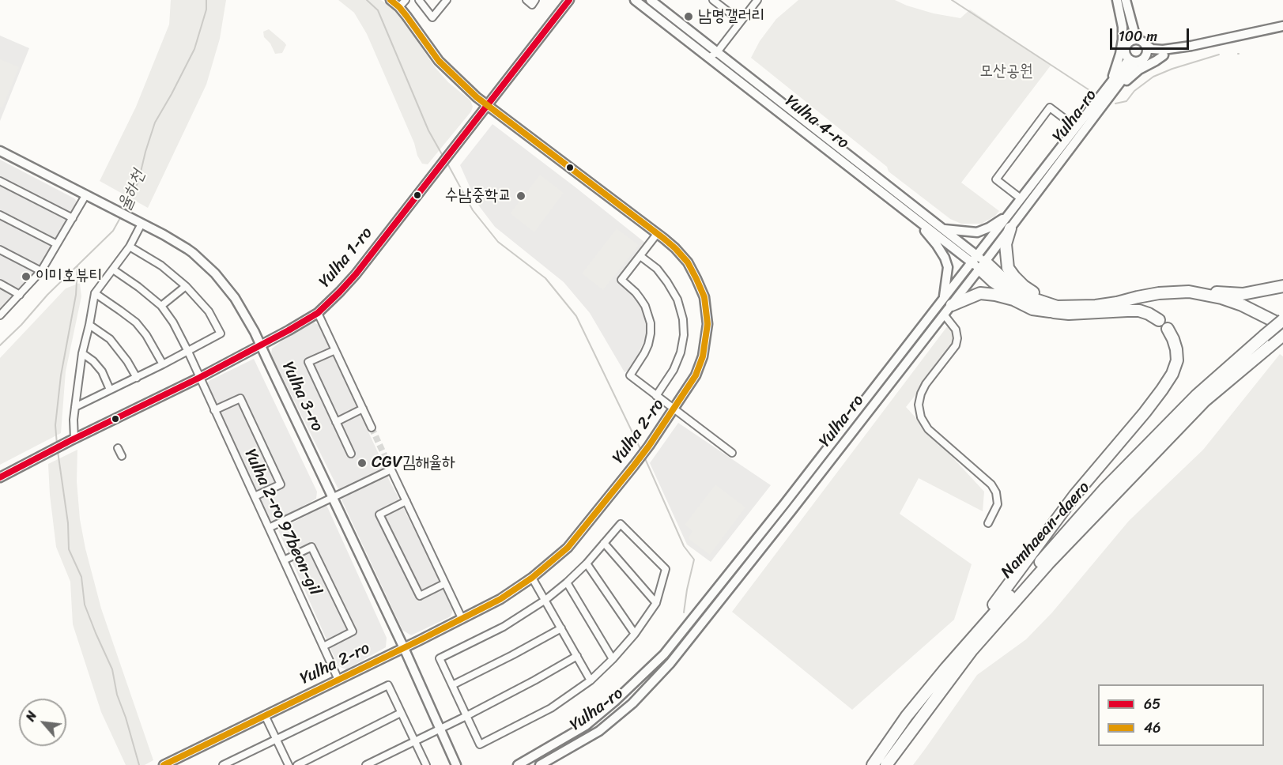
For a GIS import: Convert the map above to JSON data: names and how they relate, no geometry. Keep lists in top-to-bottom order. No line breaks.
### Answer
{"streets":{"highway":["Namhaean-daero"],"main road":["Yulha-ro","Yulha 4-ro","Yulha 1-ro","Yulha 3-ro","Yulha 2-ro"],"street":["Yulha 2-ro 97beon-gil"]},"crossings":[["Yulha-ro","Yulha 4-ro"],["Yulha 1-ro","Yulha 3-ro"],["Yulha 1-ro","Yulha 2-ro"],["Yulha 1-ro","Yulha 2-ro 97beon-gil"],["Yulha 3-ro","Yulha 2-ro"],["Yulha 2-ro","Yulha 2-ro 97beon-gil"]],"water":["율하천"],"parks":["모산공원"],"places":["남명갤러리","수남중학교","이미호뷰티","CGV김해율하"],"lines":["transit line 65","transit line 46"],"legend":["65","46"],"scale_bar":"100 m","north":"top left"}
